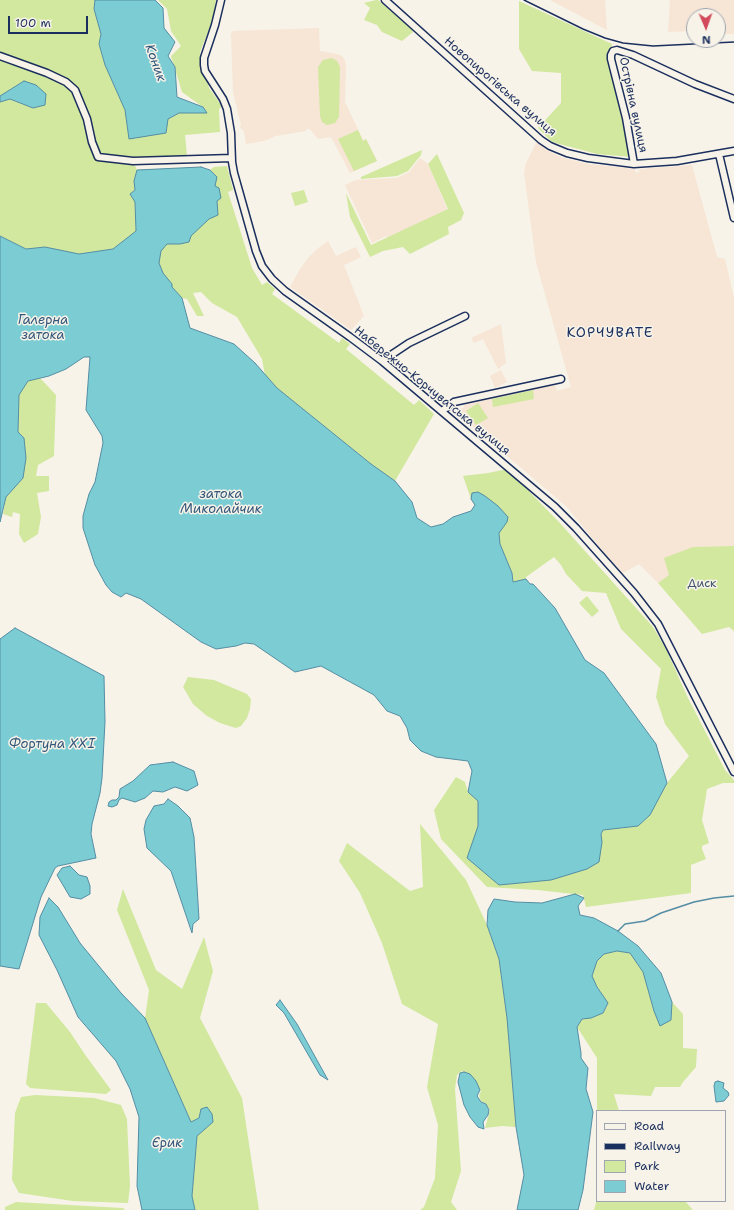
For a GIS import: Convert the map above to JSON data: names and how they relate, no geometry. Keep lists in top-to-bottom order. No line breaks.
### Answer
{"streets":{"street":["Новопирогівська вулиця","Острівна вулиця","Набережно-Корчуватська вулиця"]},"crossings":[["Новопирогівська вулиця","Острівна вулиця"]],"districts":["КОРЧУВАТЕ"],"water":["Коник","Галерна затока","затока Миколайчик","Фортуна XXI","Єрик"],"parks":["Диск"],"legend":["Road","Railway","Park","Water"],"scale_bar":"100 m","north":"bottom"}
